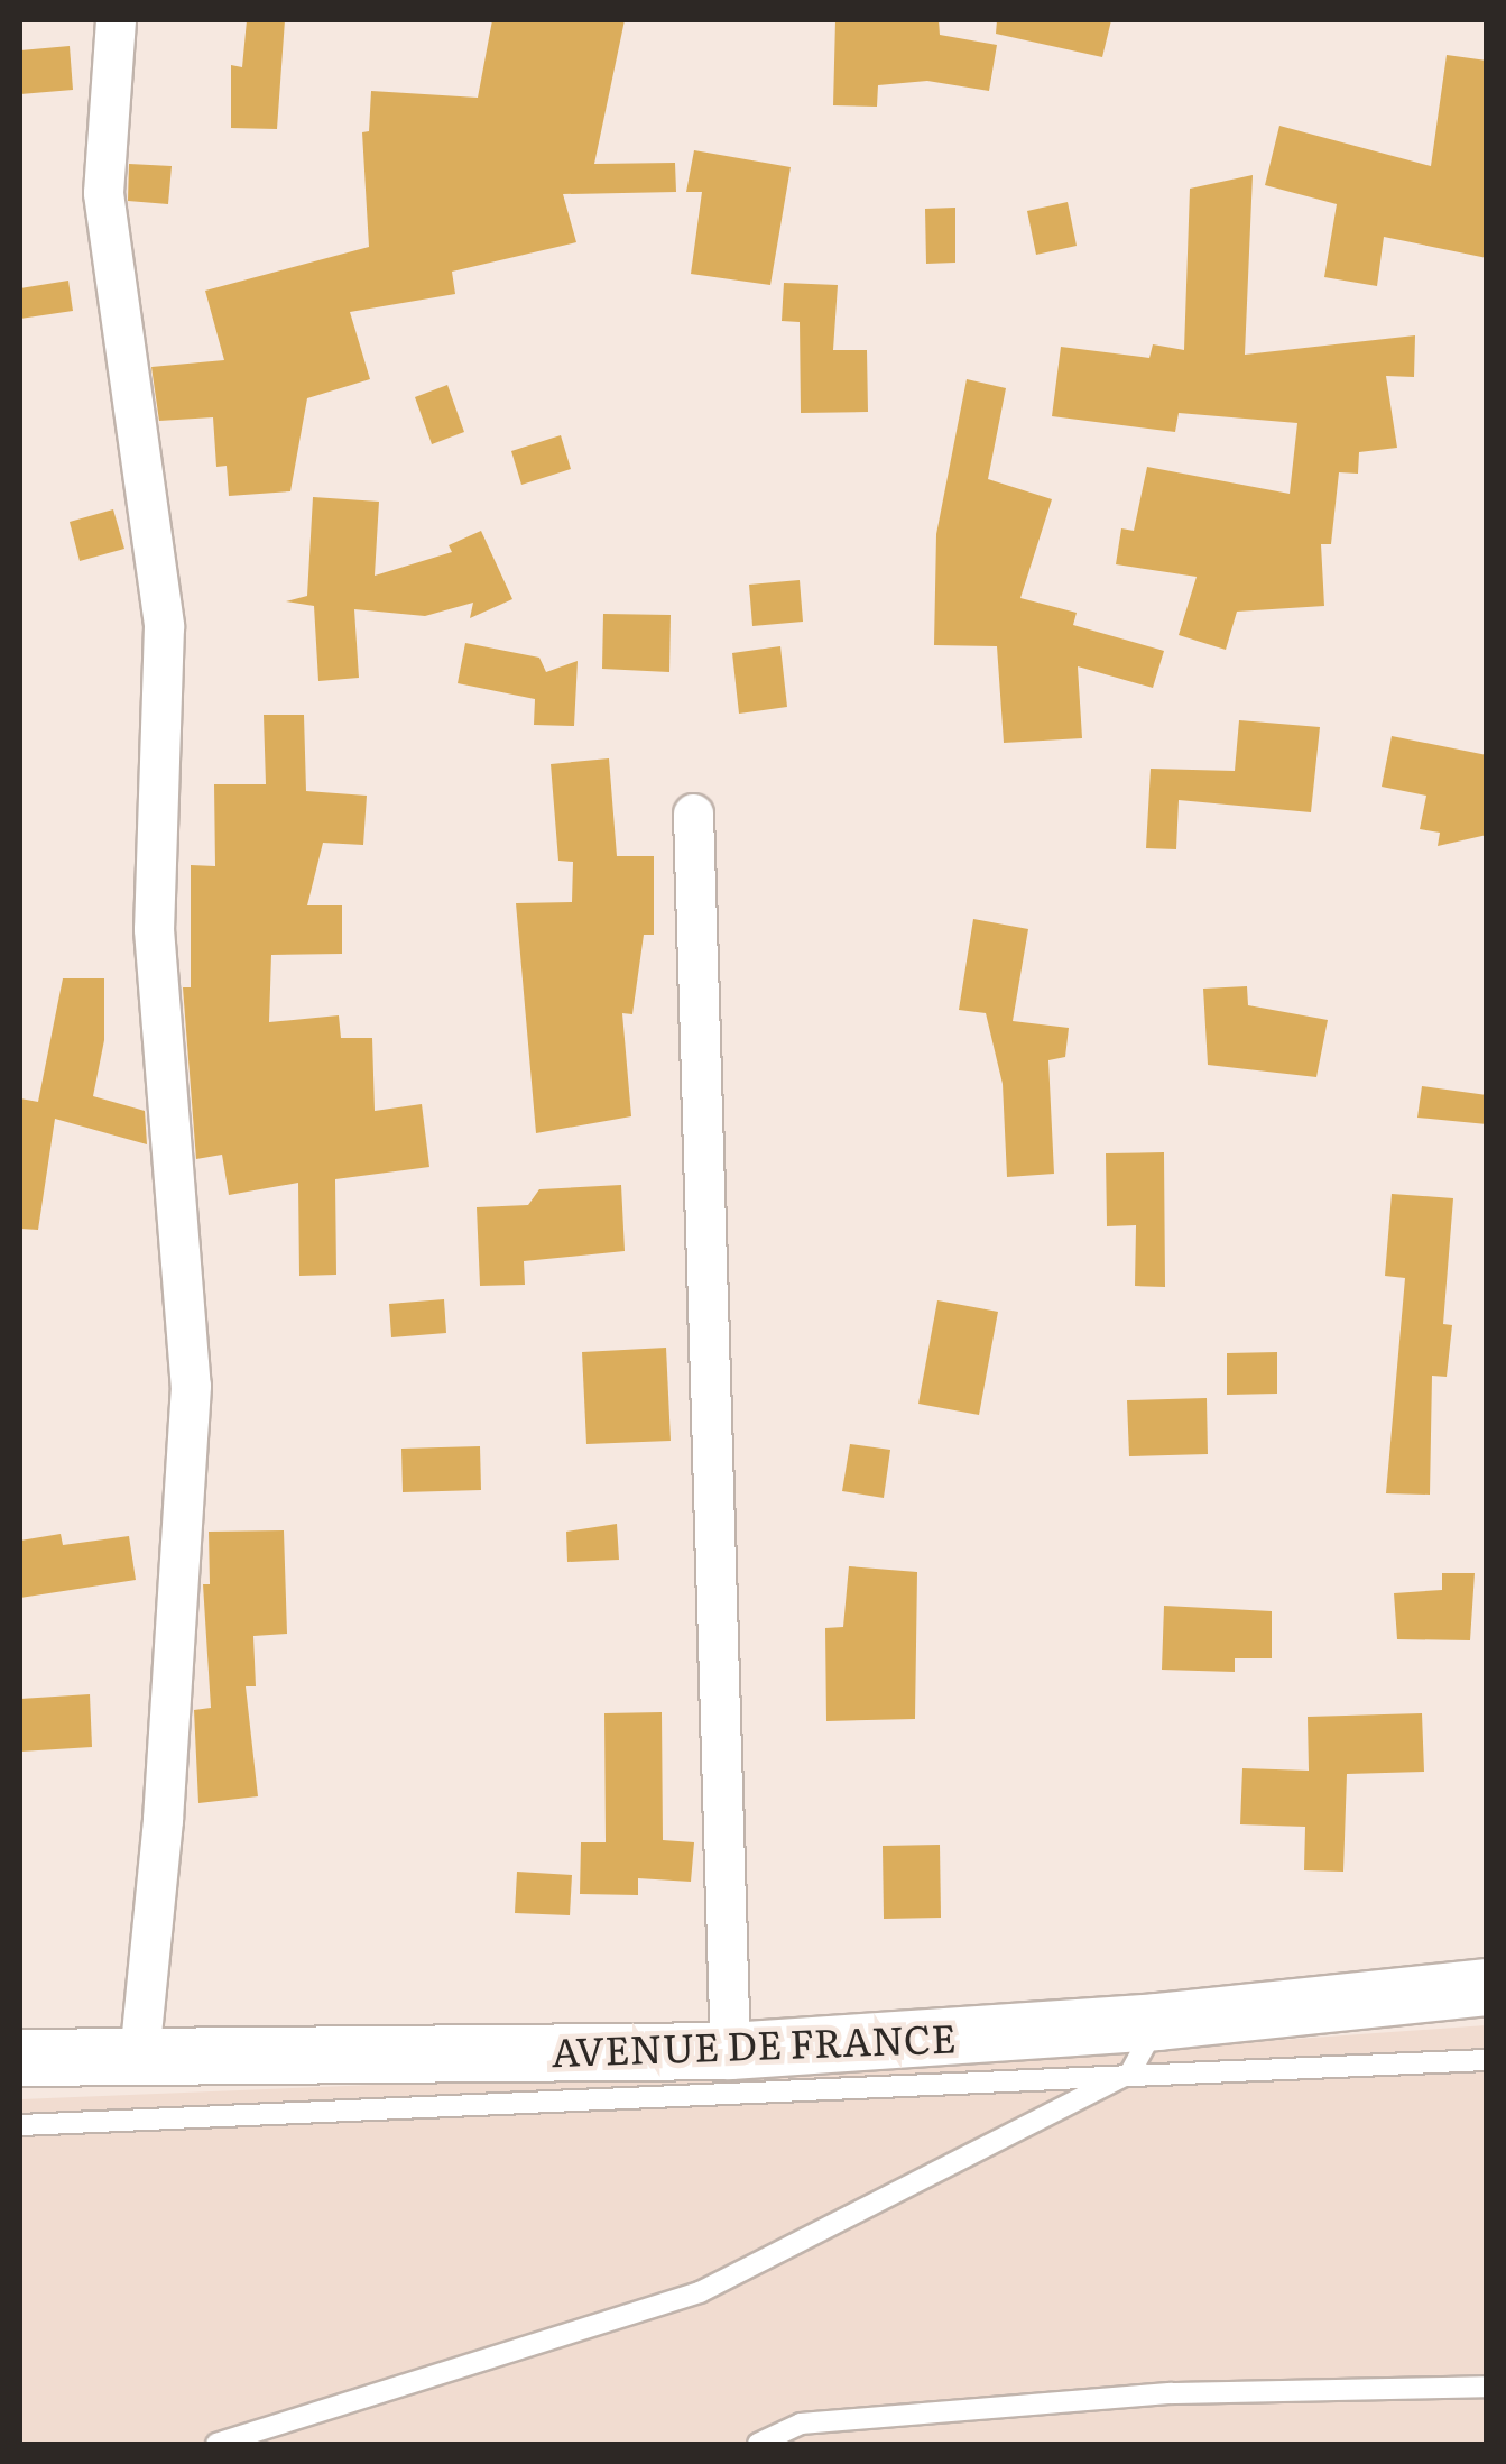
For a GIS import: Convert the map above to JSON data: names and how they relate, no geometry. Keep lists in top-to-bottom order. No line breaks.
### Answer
{"streets":{"street":["AVENUE DE FRANCE"]}}
